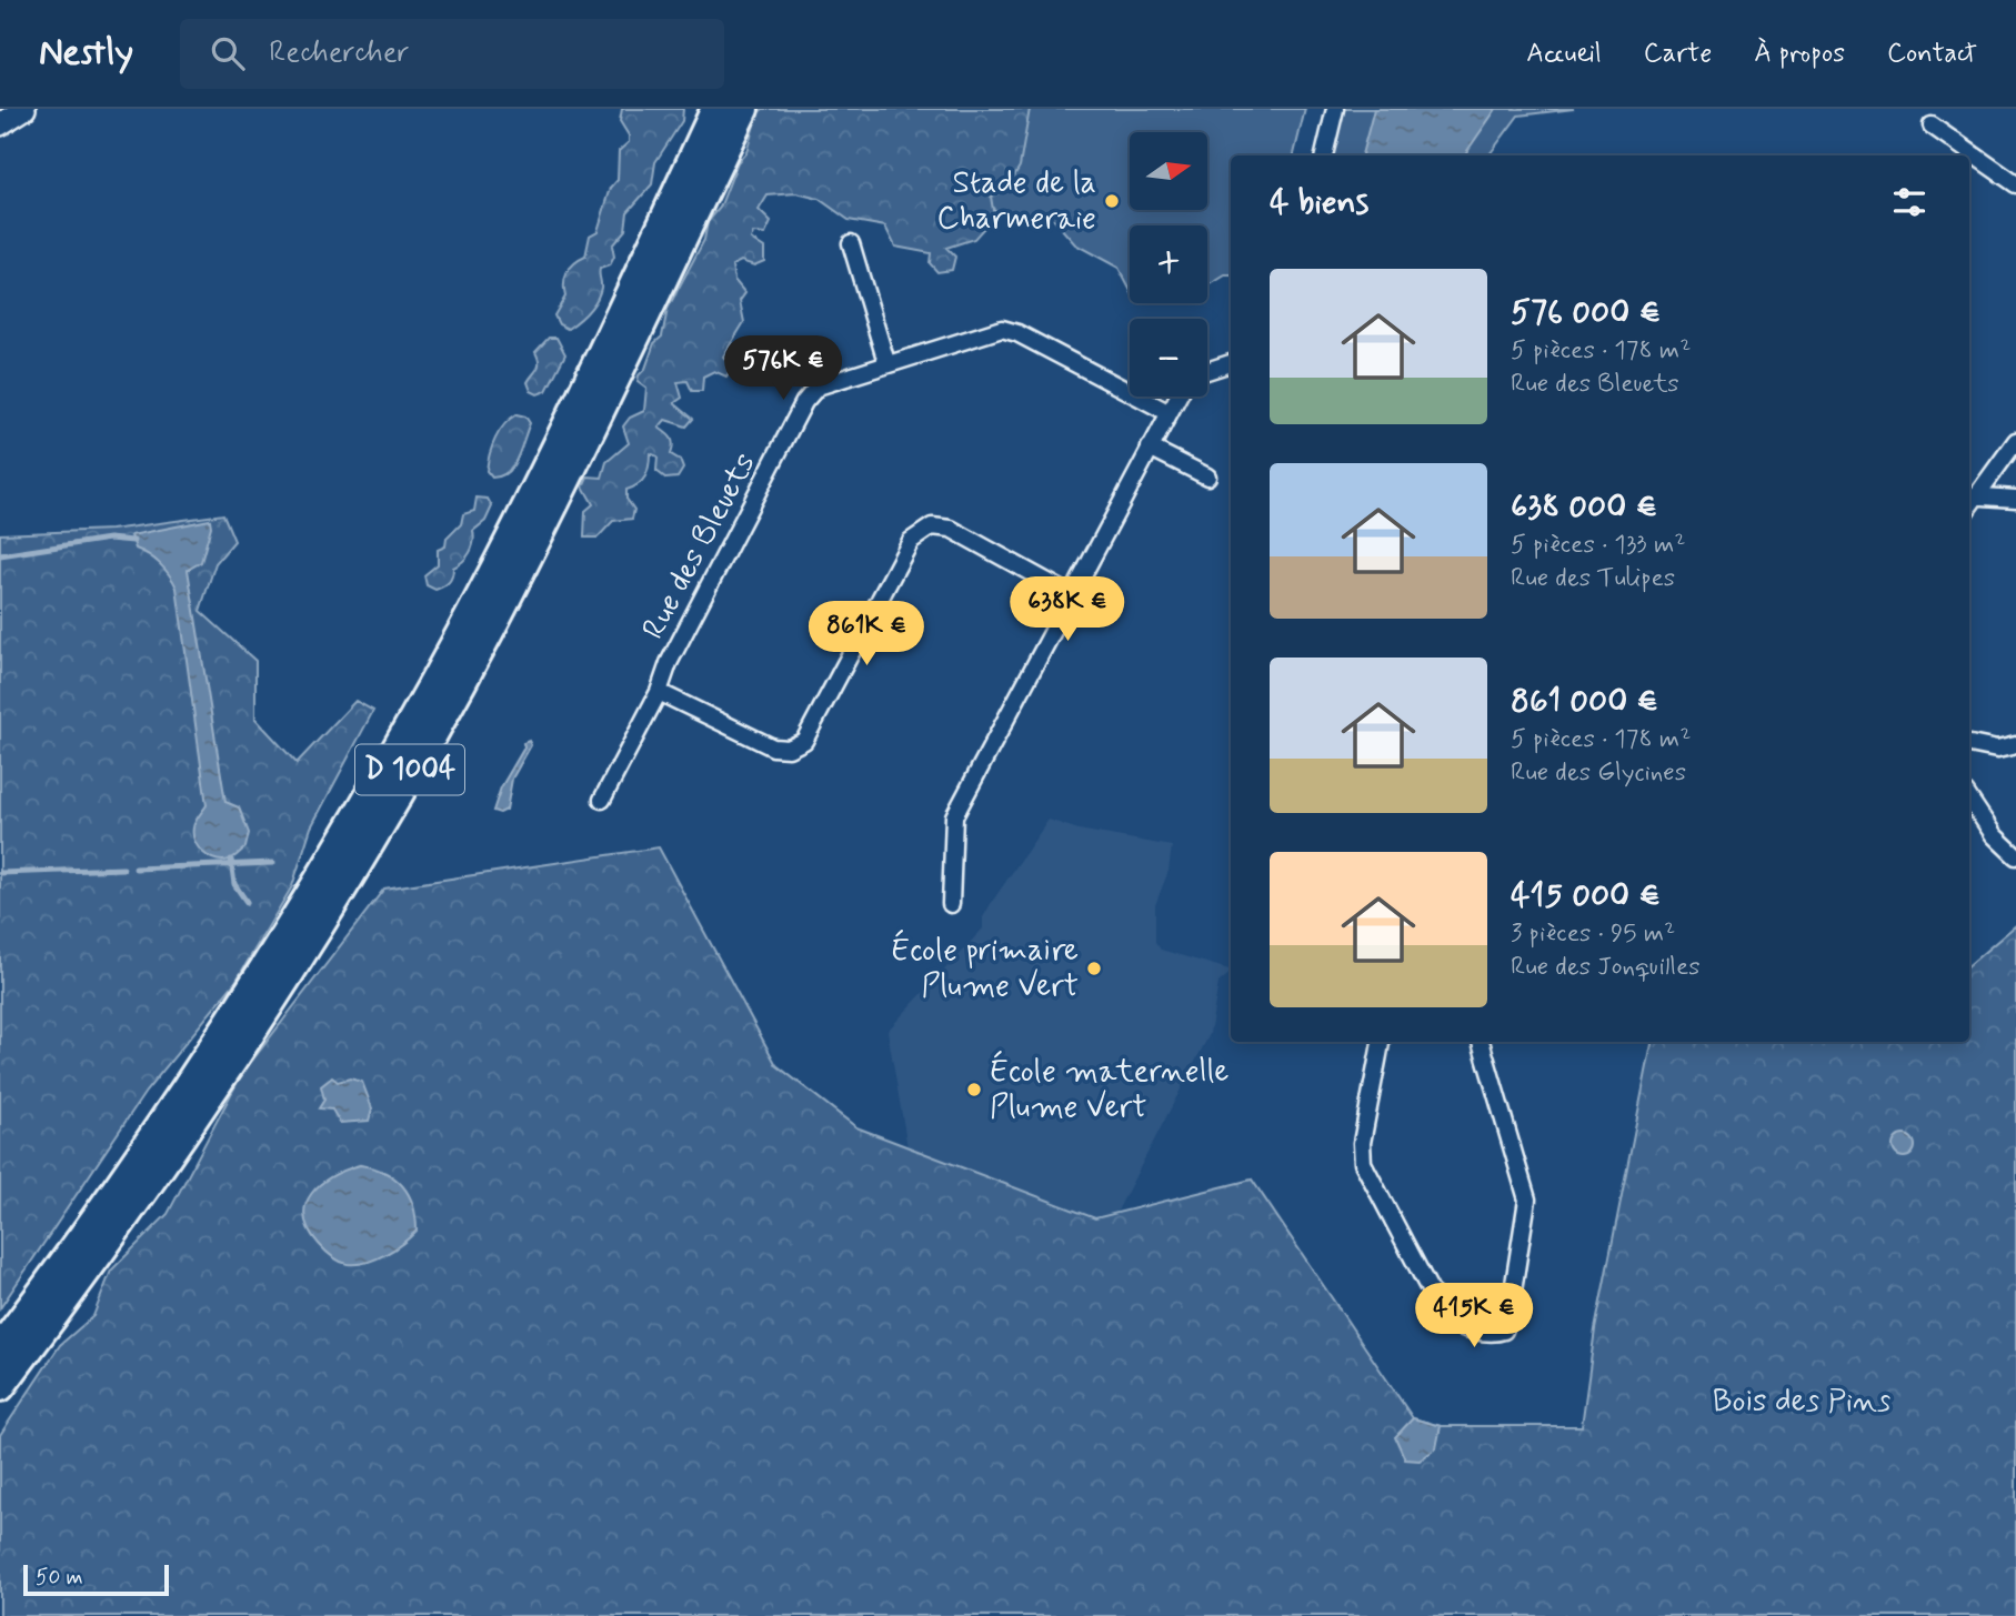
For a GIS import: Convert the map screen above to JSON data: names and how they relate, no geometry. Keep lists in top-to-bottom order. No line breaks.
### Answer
{"streets":{"highway":["D 1004"],"street":["Rue des Bleuets"]},"parks":["Bois des Pins"],"places":["Stade de la Charmeraie","École primaire Plume Vert","École maternelle Plume Vert"],"scale_bar":"50 m","north":"right","page":{"header":"Nestly","search":"Rechercher","nav":["Accueil","Carte","À propos","Contact"],"map_buttons":["+","−"],"heading":"4 biens","list":[{"name":"576 000 €","note":"5 pièces · 178 m² · Rue des Bleuets"},{"name":"638 000 €","note":"5 pièces · 133 m² · Rue des Tulipes"},{"name":"861 000 €","note":"5 pièces · 178 m² · Rue des Glycines"},{"name":"415 000 €","note":"3 pièces · 95 m² · Rue des Jonquilles"}],"price":["576K €","638K €","861K €","415K €"],"scale":"50 m"}}
